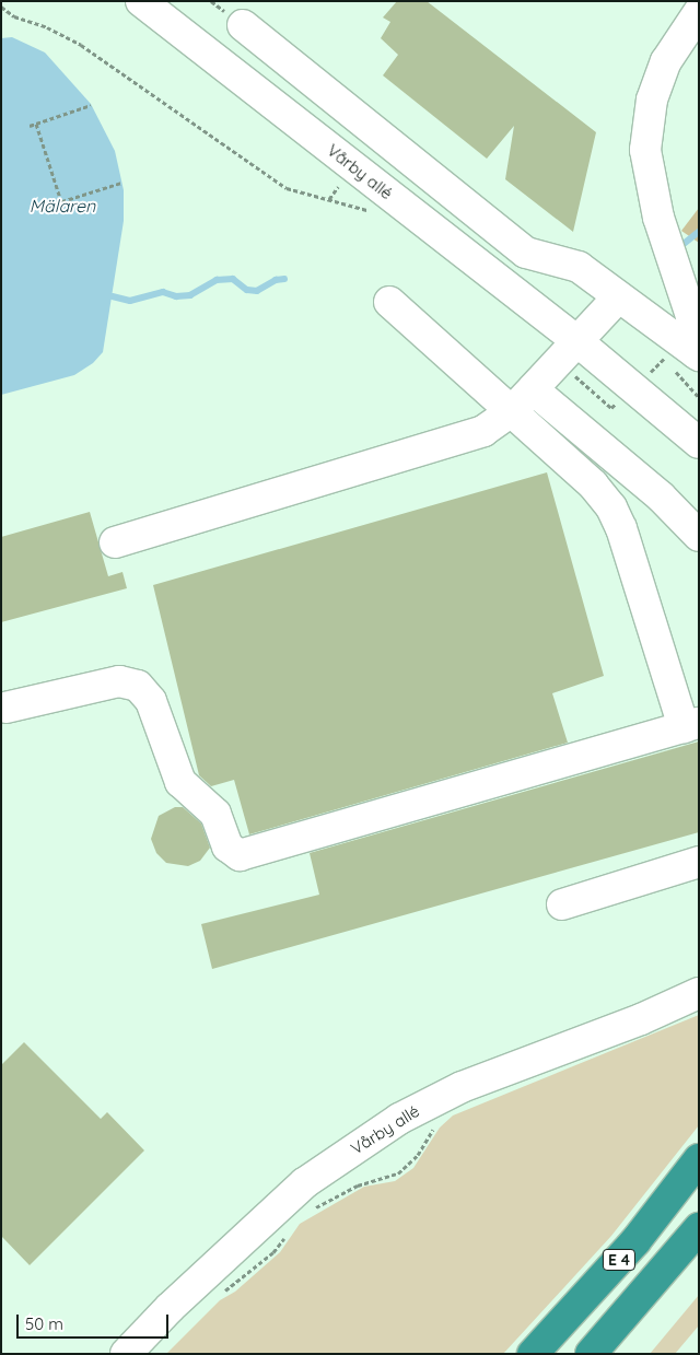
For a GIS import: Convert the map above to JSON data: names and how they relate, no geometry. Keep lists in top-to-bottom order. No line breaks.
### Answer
{"streets":{"highway":["E 4"],"street":["Vårby allé"]},"water":["Mälaren"],"scale_bar":"50 m"}
